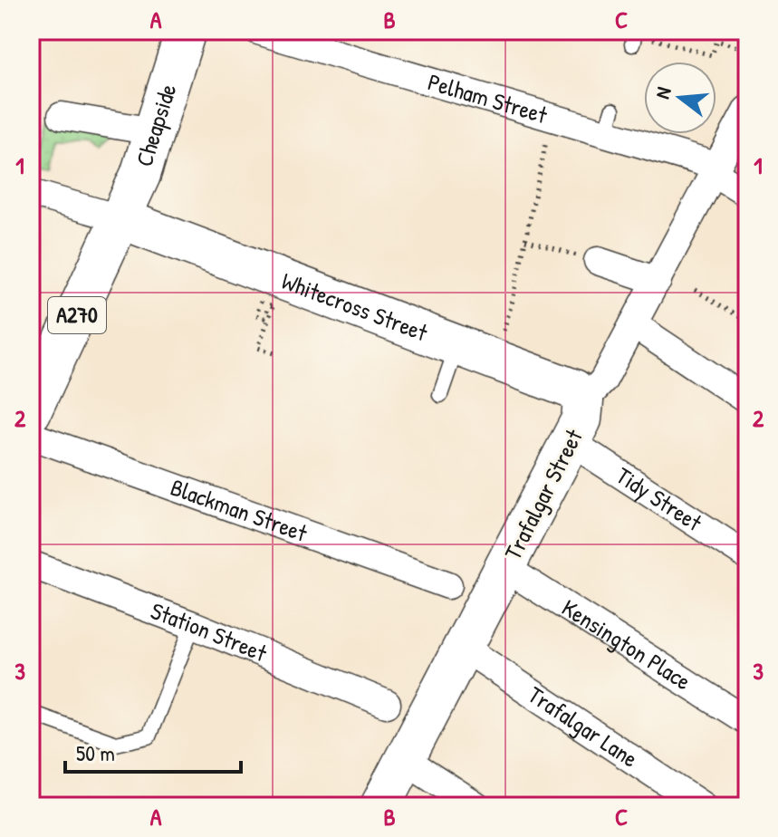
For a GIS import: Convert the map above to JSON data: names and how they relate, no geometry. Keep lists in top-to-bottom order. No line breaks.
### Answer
{"streets":{"street":["Pelham Street","Cheapside","Whitecross Street","A270","Trafalgar Street","Tidy Street","Blackman Street","Station Street","Kensington Place","Trafalgar Lane"]},"crossings":[["Pelham Street","Trafalgar Street"],["Cheapside","Whitecross Street"],["Cheapside","A270"],["Whitecross Street","A270"],["Whitecross Street","Trafalgar Street"],["Trafalgar Street","Tidy Street"],["Trafalgar Street","Kensington Place"],["Trafalgar Street","Trafalgar Lane"]],"scale_bar":"50 m","north":"left","grid":{"columns":["A","B","C"],"rows":["1","2","3"]}}
